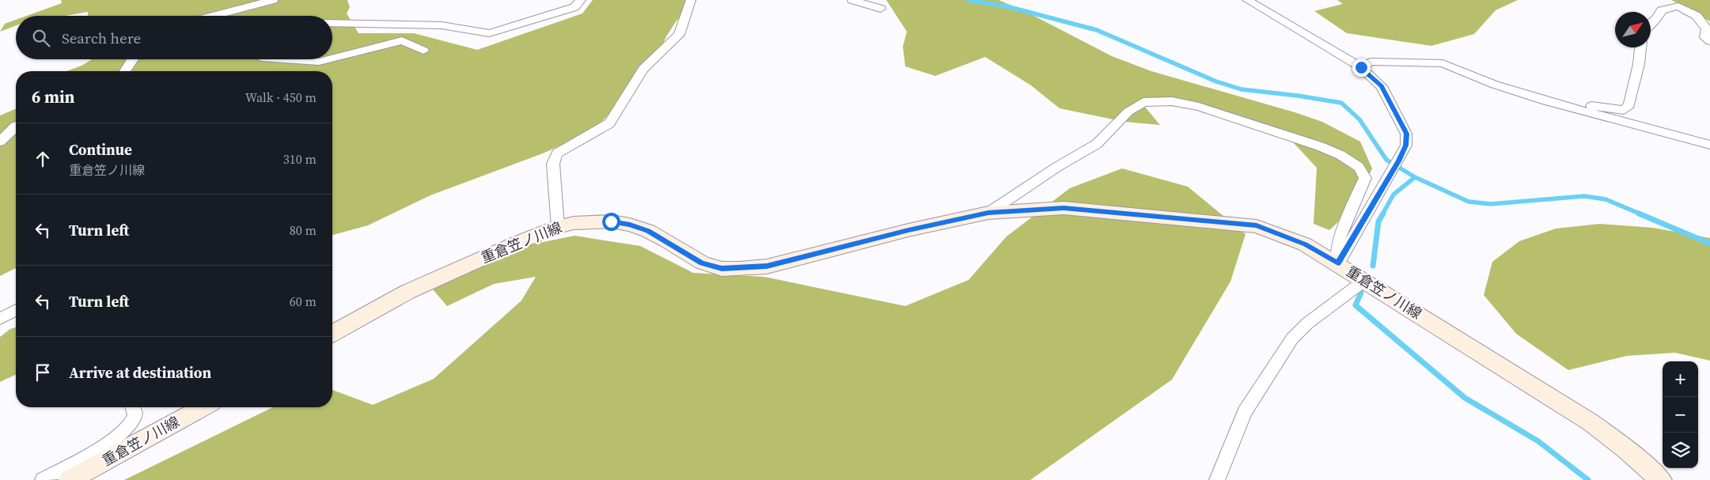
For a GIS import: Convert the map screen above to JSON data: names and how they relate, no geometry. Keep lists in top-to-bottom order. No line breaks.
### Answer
{"streets":{"main road":["重倉笠ノ川線"]},"north":"top right","page":{"search":"Search here","heading":["6 min","Walk · 450 m"],"list":[["Continue","重倉笠ノ川線","310 m"],["Turn left","80 m"],["Turn left","60 m"],"Arrive at destination"],"map_buttons":["+","−"]}}
